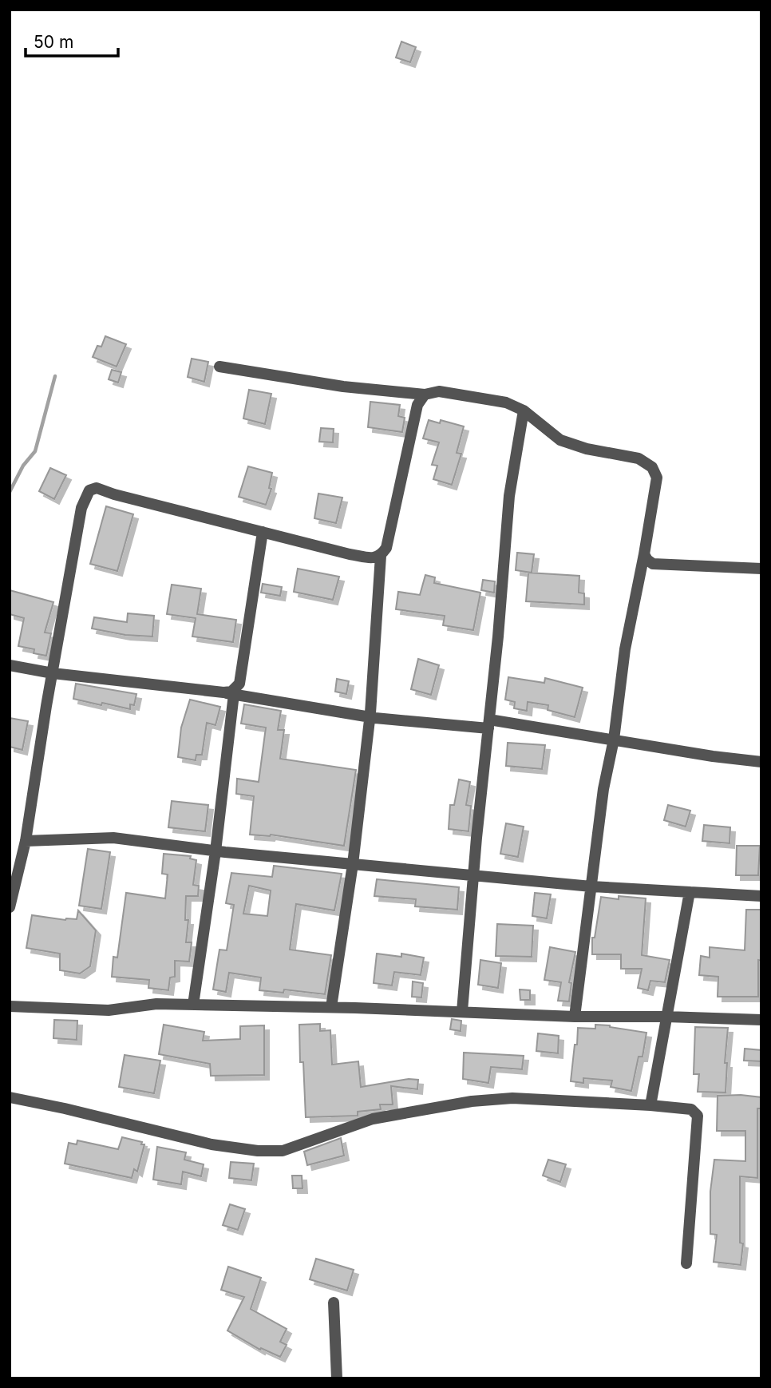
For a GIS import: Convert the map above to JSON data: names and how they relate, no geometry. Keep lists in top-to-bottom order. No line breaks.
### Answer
{"scale_bar":"50 m"}
